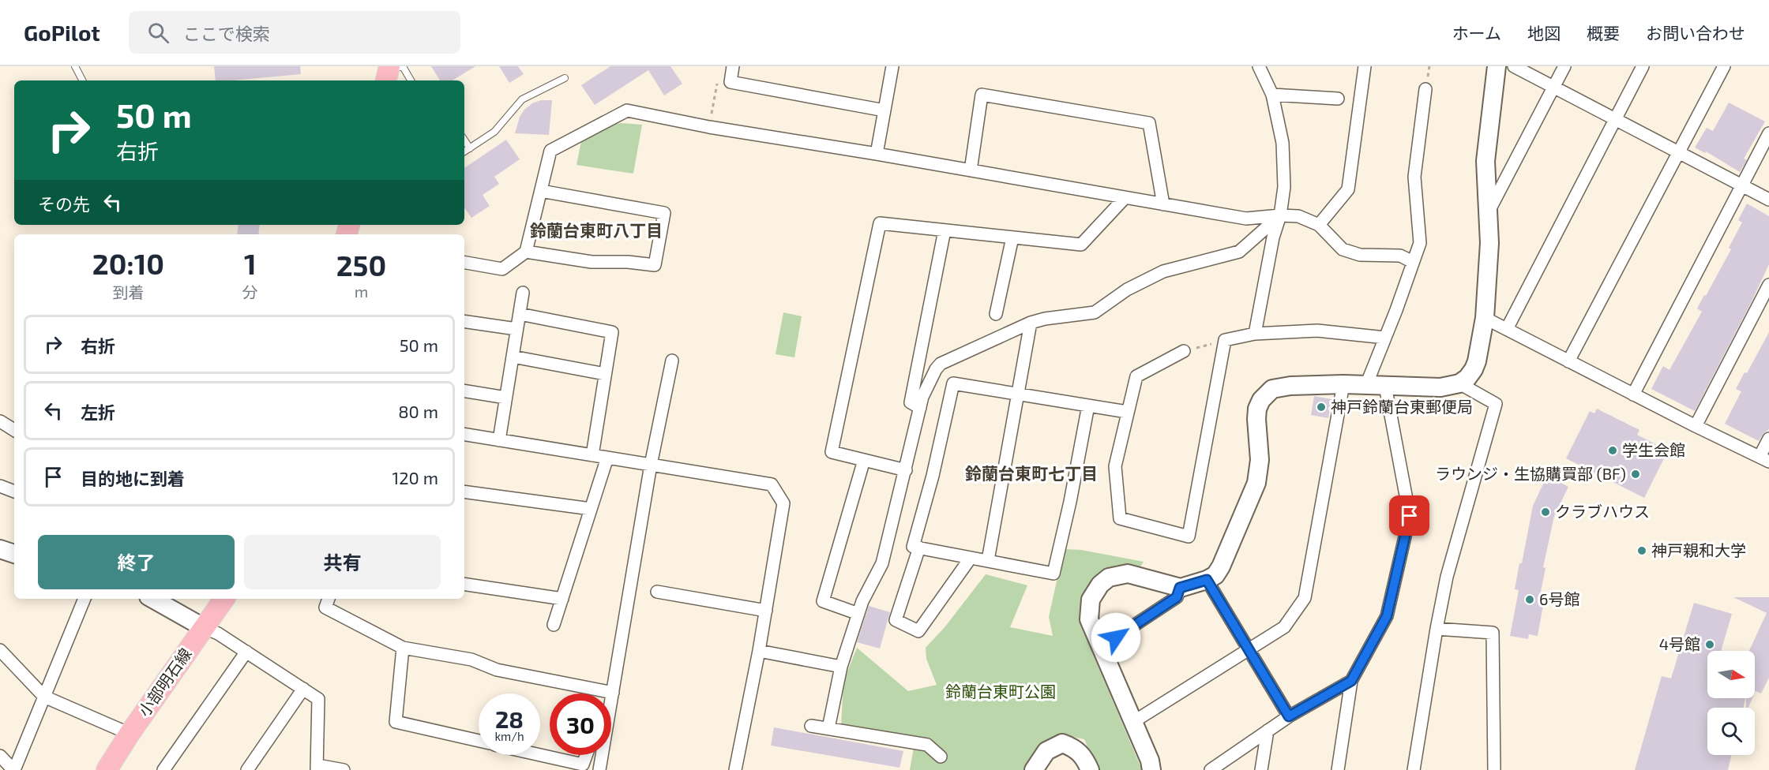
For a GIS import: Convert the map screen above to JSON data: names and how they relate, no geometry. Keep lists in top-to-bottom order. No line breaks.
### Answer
{"streets":{"main road":["小部明石線"]},"districts":["鈴蘭台東町八丁目","鈴蘭台東町七丁目"],"parks":["鈴蘭台東町公園"],"places":["神戸鈴蘭台東郵便局","学生会館","ラウンジ・生協購買部 (BF)","クラブハウス","神戸親和大学","6号館","4号館"],"north":"right","page":{"header":"GoPilot","search":"ここで検索","nav":["ホーム","地図","概要","お問い合わせ"],"turn":["50 m","右折"],"then":"その先","eta":["20:10","到着","1","分","250","m"],"list":[{"name":"右折","value":"50 m"},{"name":"左折","value":"80 m"},{"name":"目的地に到着","value":"120 m"}],"buttons":["終了","共有"],"speed":"28 km/h","limit":"30"}}
